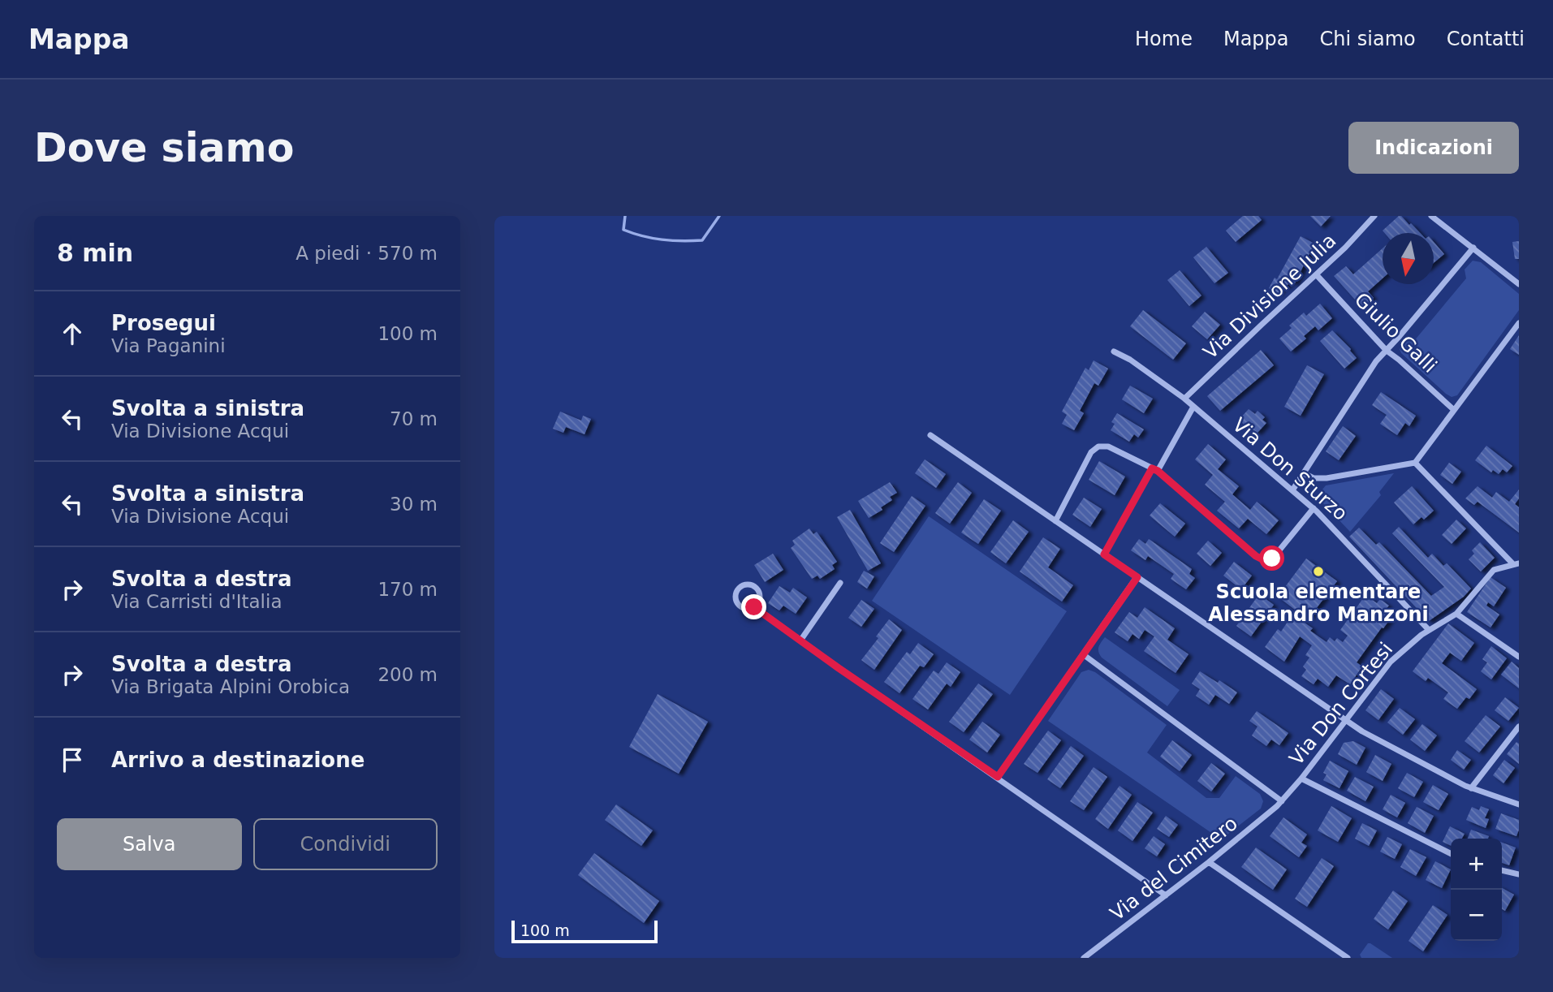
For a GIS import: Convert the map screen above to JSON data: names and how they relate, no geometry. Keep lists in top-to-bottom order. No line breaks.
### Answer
{"streets":{"street":["Via Divisione Julia","Giulio Galli","Via Don Sturzo","Via Don Cortesi","Via del Cimitero"]},"crossings":[["Via Divisione Julia","Giulio Galli"],["Via Divisione Julia","Via Don Sturzo"],["Via Don Sturzo","Via Don Cortesi"],["Via Don Cortesi","Via del Cimitero"]],"places":["Scuola elementare Alessandro Manzoni"],"scale_bar":"100 m","north":"bottom","page":{"header":"Mappa","nav":["Home","Mappa","Chi siamo","Contatti"],"buttons":["Indicazioni",["Salva","Condividi"]],"title":"Dove siamo","heading":["8 min","A piedi · 570 m"],"list":[["Prosegui","Via Paganini","100 m"],["Svolta a sinistra","Via Divisione Acqui","70 m"],["Svolta a sinistra","Via Divisione Acqui","30 m"],["Svolta a destra","Via Carristi d'Italia","170 m"],["Svolta a destra","Via Brigata Alpini Orobica","200 m"],"Arrivo a destinazione"],"map_buttons":["+","−"],"scale":"100 m"}}
